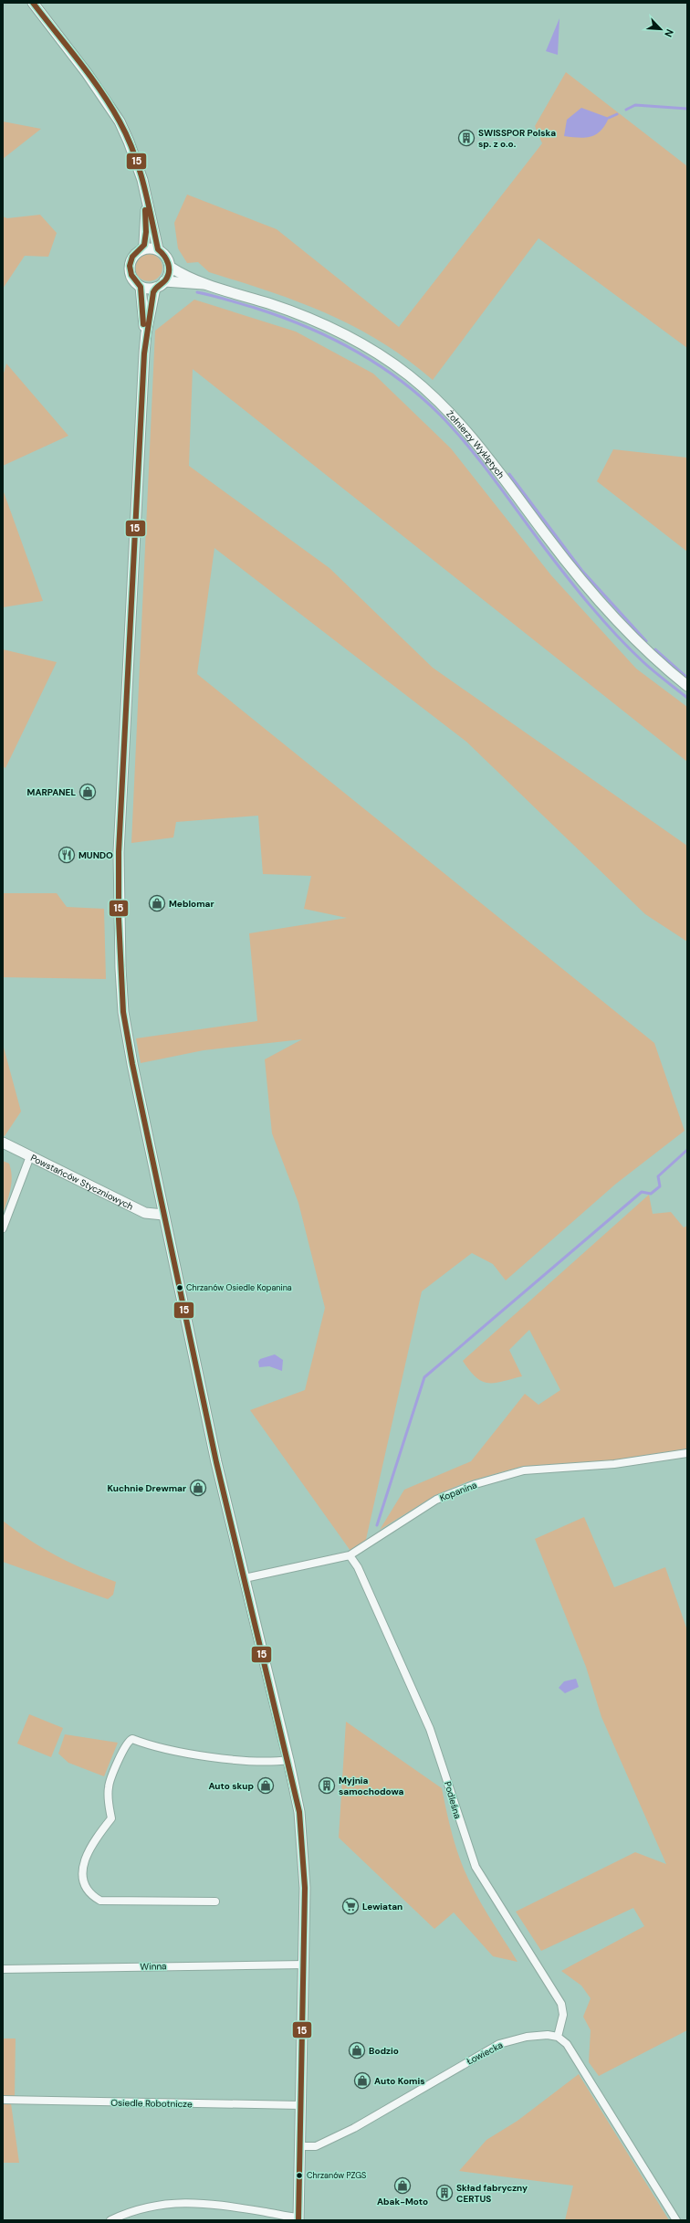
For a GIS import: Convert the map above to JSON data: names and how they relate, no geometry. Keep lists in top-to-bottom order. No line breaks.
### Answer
{"streets":{"street":["Żołnierzy Wyklętych","Powstańców Styczniowych","Kopanina","Podleśna","Winna","Łowiecka","Osiedle Robotnicze"]},"crossings":[["Kopanina","Podleśna"],["Podleśna","Łowiecka"]],"places":{"building":["SWISSPOR Polska sp. z o.o.","Myjnia samochodowa","Skład fabryczny CERTUS"],"shop":["MARPANEL","Meblomar","Kuchnie Drewmar","Auto skup","Bodzio","Auto Komis","Abak-Moto"],"restaurant":["MUNDO"],"other":["Chrzanów Osiedle Kopanina","Chrzanów PZGS"],"supermarket":["Lewiatan"]},"lines":["transit line 15"],"north":"bottom right"}
